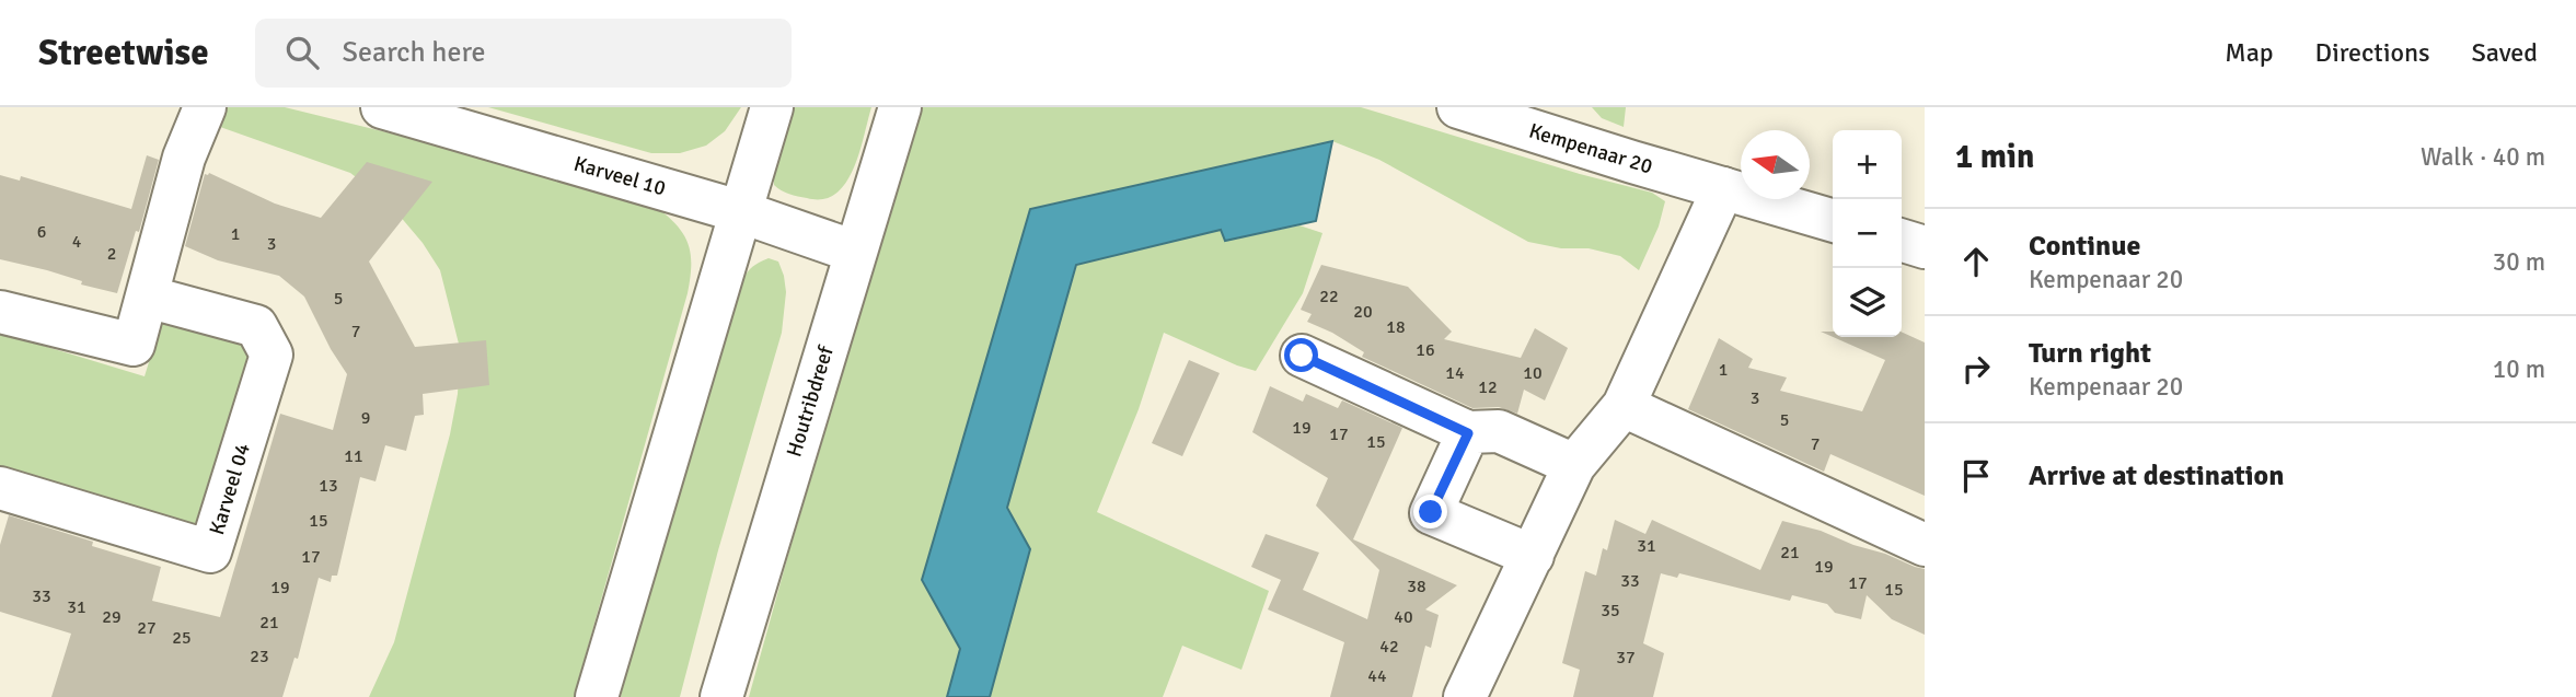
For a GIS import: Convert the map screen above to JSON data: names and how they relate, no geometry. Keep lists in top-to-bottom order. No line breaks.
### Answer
{"streets":{"street":["Kempenaar 20","Karveel 10","Houtribdreef","Karveel 04"]},"crossings":[["Karveel 10","Houtribdreef"]],"house_numbers":["6","1","4","3","2","22","5","20","18","7","16","1","14","10","12","3","9","5","19","17","15","7","11","13","15","31","21","17","19","33","17","38","19","15","33","31","35","29","40","21","27","25","42","23","37","44"],"north":"left","page":{"header":"Streetwise","search":"Search here","nav":["Map","Directions","Saved"],"heading":["1 min","Walk · 40 m"],"map_buttons":["+","−"],"list":[["Continue","Kempenaar 20","30 m"],["Turn right","Kempenaar 20","10 m"],"Arrive at destination"]}}
